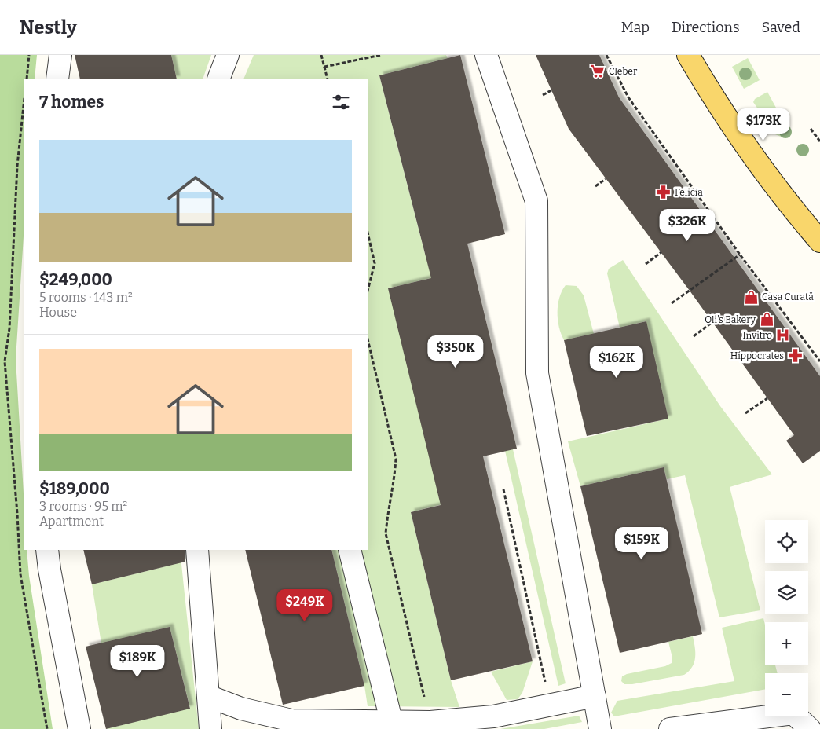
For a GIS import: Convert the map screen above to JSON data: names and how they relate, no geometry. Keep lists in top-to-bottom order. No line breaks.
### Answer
{"places":{"supermarket":["Cleber"],"pharmacy":["Felicia","Hippocrates"],"shop":["Casa Curată","Oli's Bakery"],"hospital":["Invitro"]},"page":{"header":"Nestly","nav":["Map","Directions","Saved"],"heading":"7 homes","price":["$173K","$326K","$350K","$162K","$159K","$249K","$189K"],"list":[{"name":"$249,000","note":"5 rooms · 143 m² · House"},{"name":"$189,000","note":"3 rooms · 95 m² · Apartment"}],"map_buttons":["+","−"]}}
